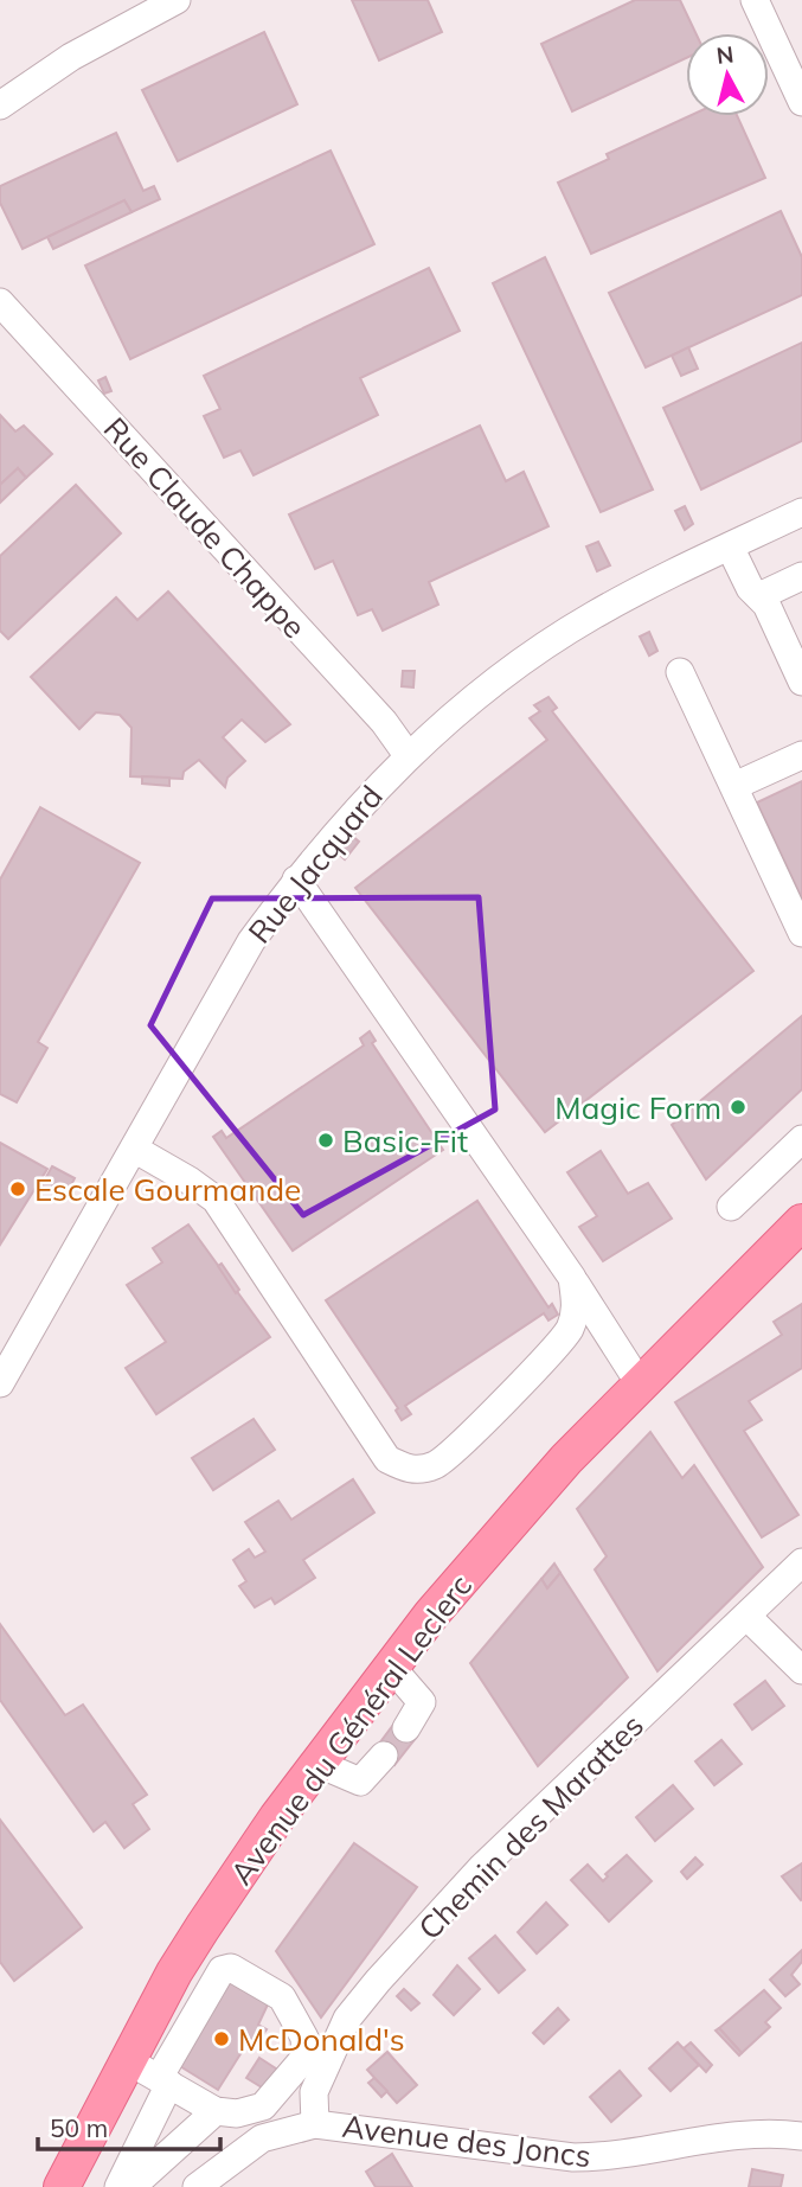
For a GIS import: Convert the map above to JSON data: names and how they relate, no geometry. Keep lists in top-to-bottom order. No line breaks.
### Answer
{"streets":{"main road":["Avenue du Général Leclerc"],"street":["Rue Claude Chappe","Rue Jacquard","Chemin des Marattes","Avenue des Joncs"]},"crossings":[["Rue Claude Chappe","Rue Jacquard"],["Chemin des Marattes","Avenue des Joncs"]],"places":["Magic Form","Basic-Fit","Escale Gourmande","McDonald's"],"scale_bar":"50 m","north":"top"}
